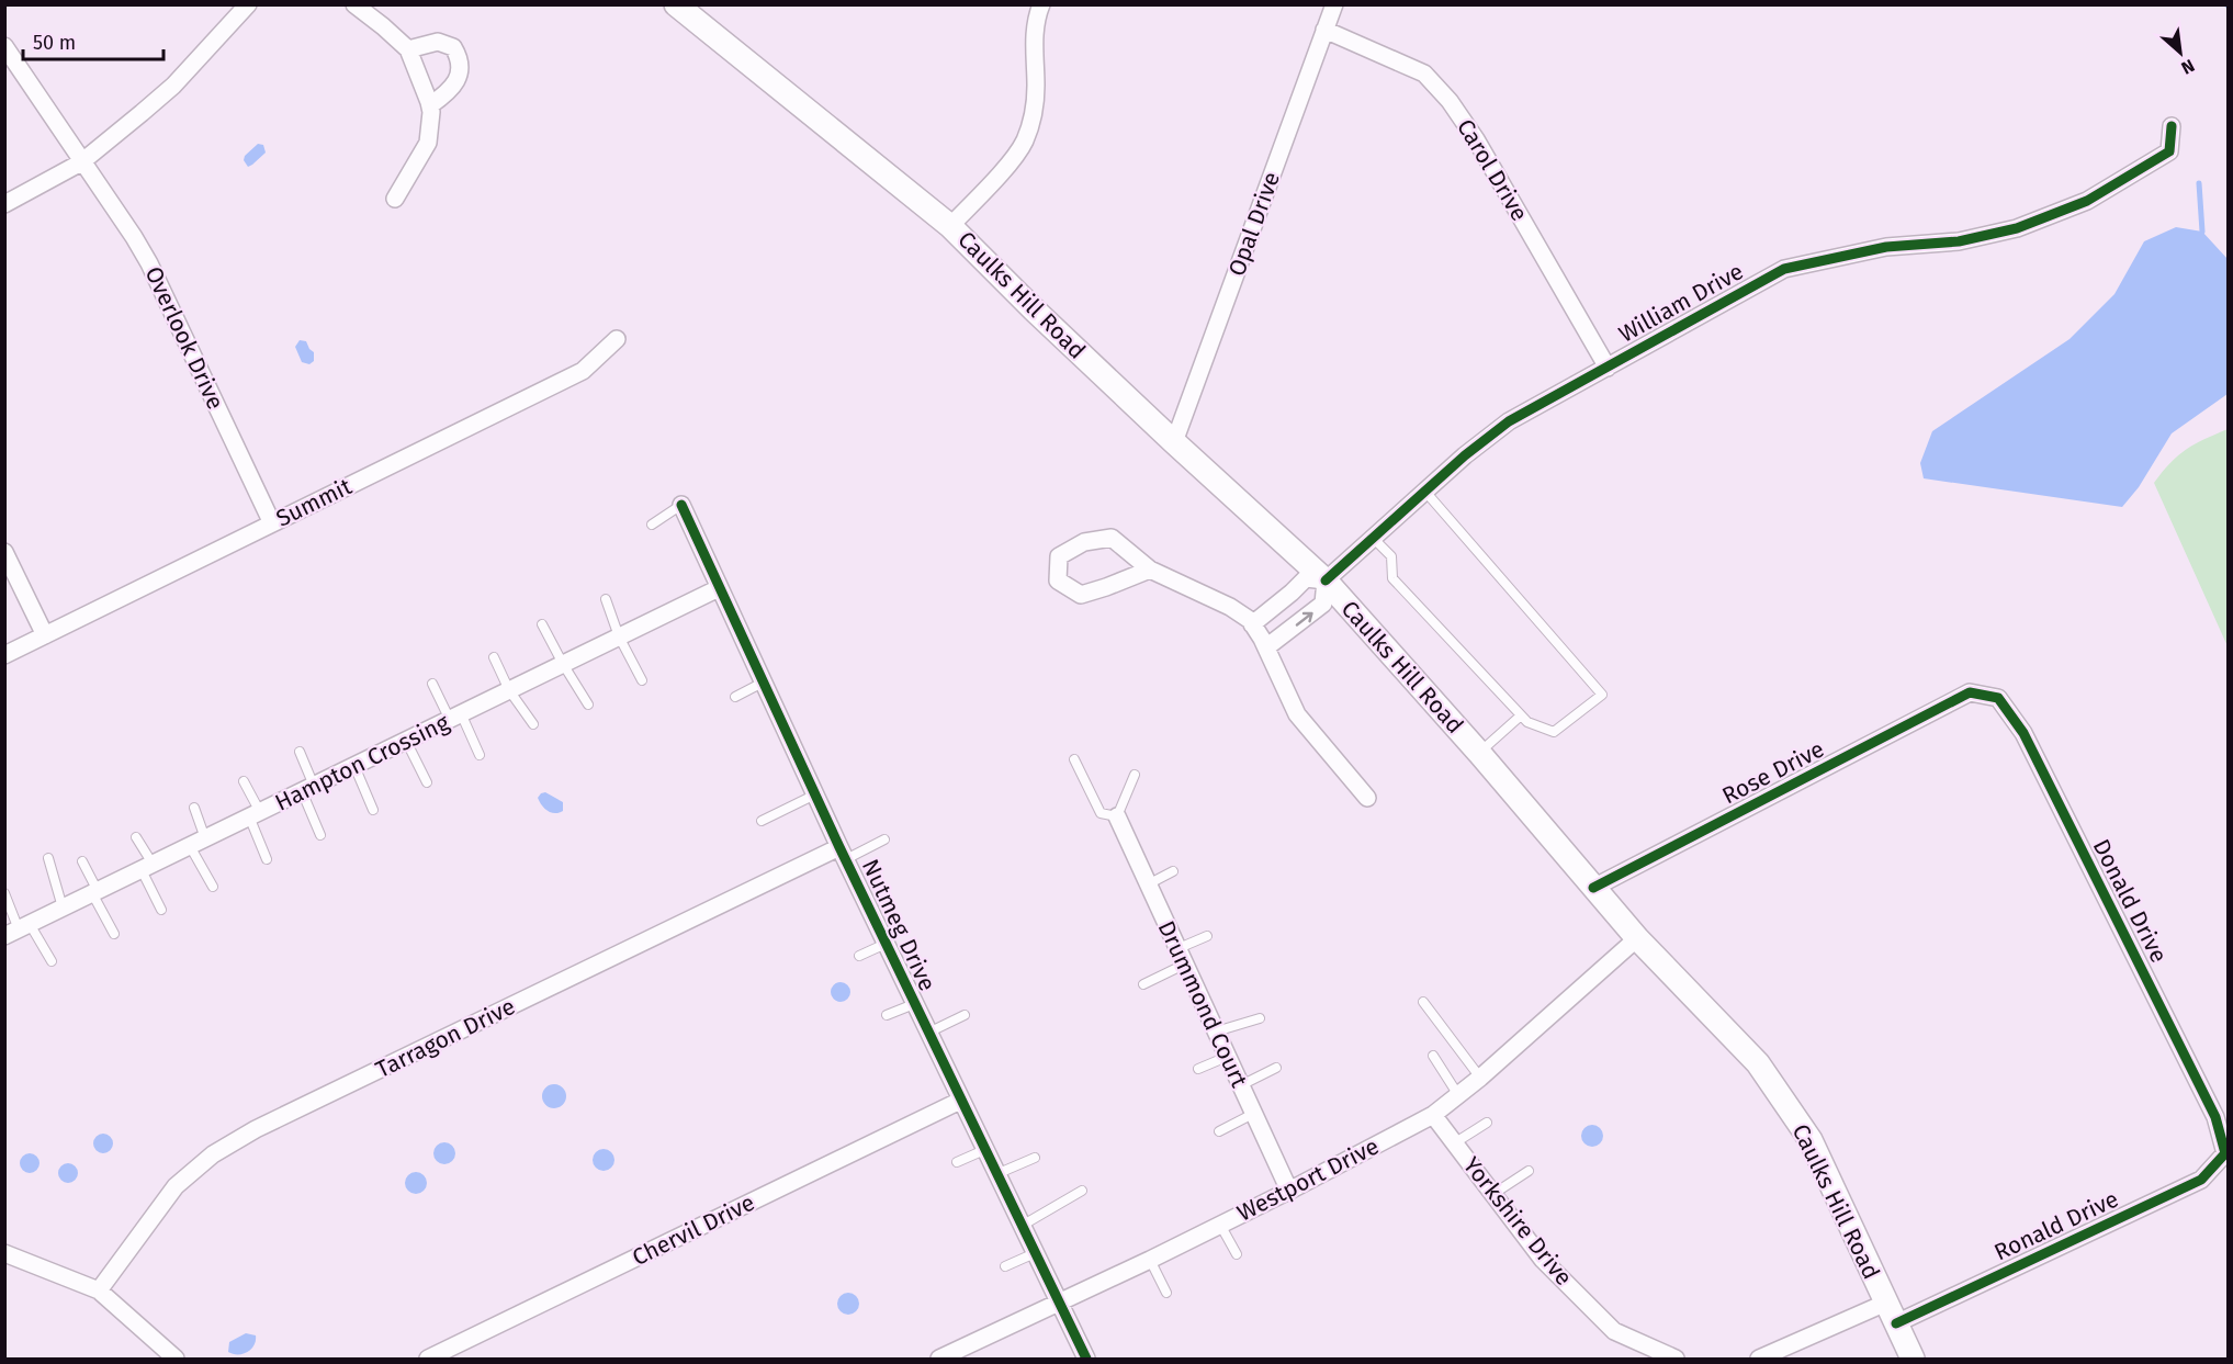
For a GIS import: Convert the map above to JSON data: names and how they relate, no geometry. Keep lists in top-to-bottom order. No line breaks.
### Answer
{"streets":{"main road":["Caulks Hill Road"],"street":["Carol Drive","Opal Drive","William Drive","Overlook Drive","Summit","Hampton Crossing","Rose Drive","Donald Drive","Nutmeg Drive","Drummond Court","Tarragon Drive","Westport Drive","Yorkshire Drive","Ronald Drive","Chervil Drive"]},"crossings":[["Carol Drive","Opal Drive"],["Carol Drive","William Drive"],["Opal Drive","Caulks Hill Road"],["Caulks Hill Road","William Drive"],["Caulks Hill Road","Rose Drive"],["Caulks Hill Road","Westport Drive"],["Caulks Hill Road","Ronald Drive"],["Overlook Drive","Summit"],["Hampton Crossing","Nutmeg Drive"],["Rose Drive","Donald Drive"],["Donald Drive","Ronald Drive"],["Nutmeg Drive","Tarragon Drive"],["Nutmeg Drive","Westport Drive"],["Nutmeg Drive","Chervil Drive"],["Drummond Court","Westport Drive"],["Westport Drive","Yorkshire Drive"]],"scale_bar":"50 m","north":"bottom right"}
